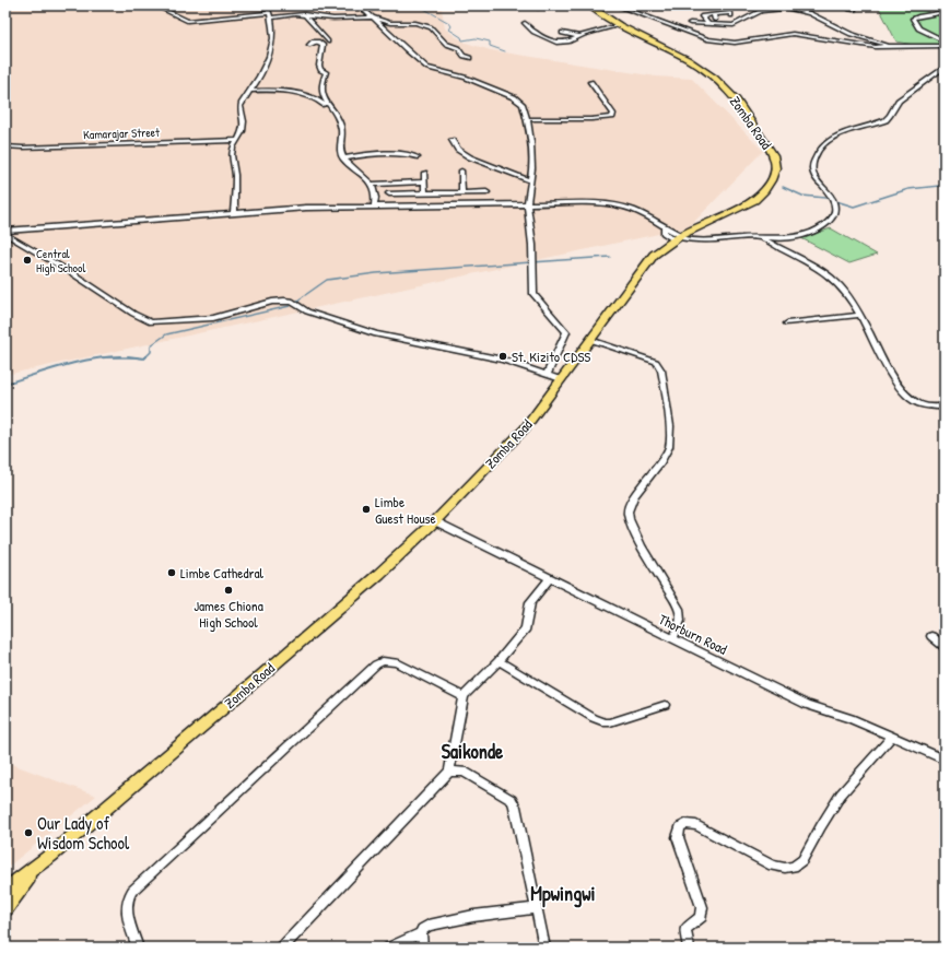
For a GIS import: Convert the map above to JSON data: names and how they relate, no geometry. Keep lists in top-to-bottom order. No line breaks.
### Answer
{"streets":{"highway":["Zomba Road"],"street":["Kamarajar Street","Thorburn Road"]},"crossings":[["Zomba Road","Thorburn Road"]],"districts":["Saikonde","Mpwingwi"],"places":["Central High School","St. Kizito CDSS","Limbe Guest House","Limbe Cathedral","James Chiona High School","Our Lady of Wisdom School"]}
